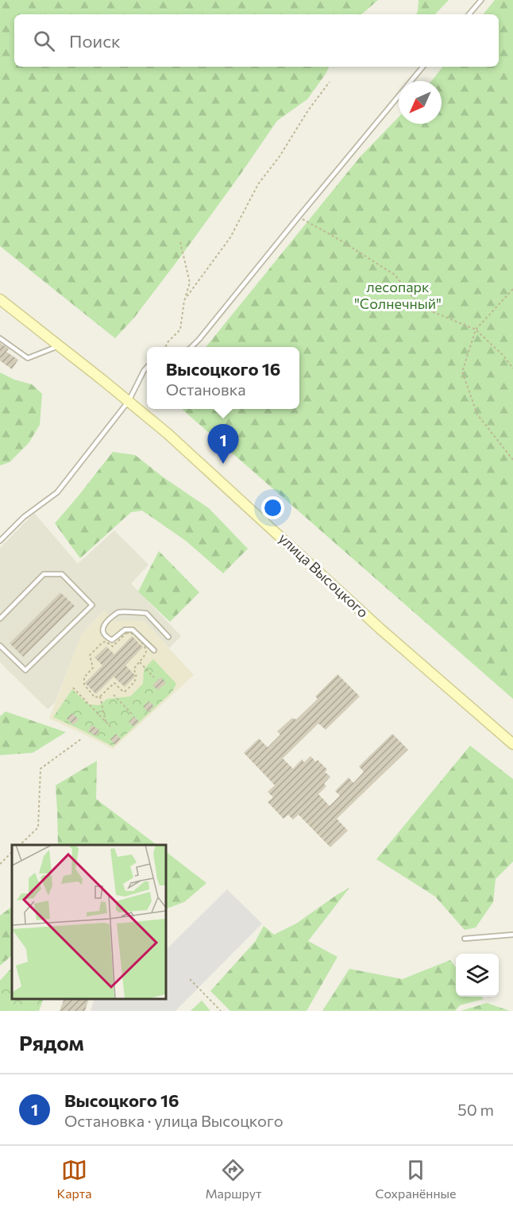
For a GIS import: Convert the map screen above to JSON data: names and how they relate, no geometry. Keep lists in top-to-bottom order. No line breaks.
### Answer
{"streets":{"main road":["улица Высоцкого"]},"parks":["лесопарк \"Солнечный\""],"north":"bottom left","page":{"search":"Поиск","popup":["Высоцкого 16","Остановка"],"pins":"1","heading":"Рядом","list":[{"mark":"1","name":"Высоцкого 16","note":"Остановка · улица Высоцкого","value":"50 m"}],"nav":["Карта","Маршрут","Сохранённые"]}}
